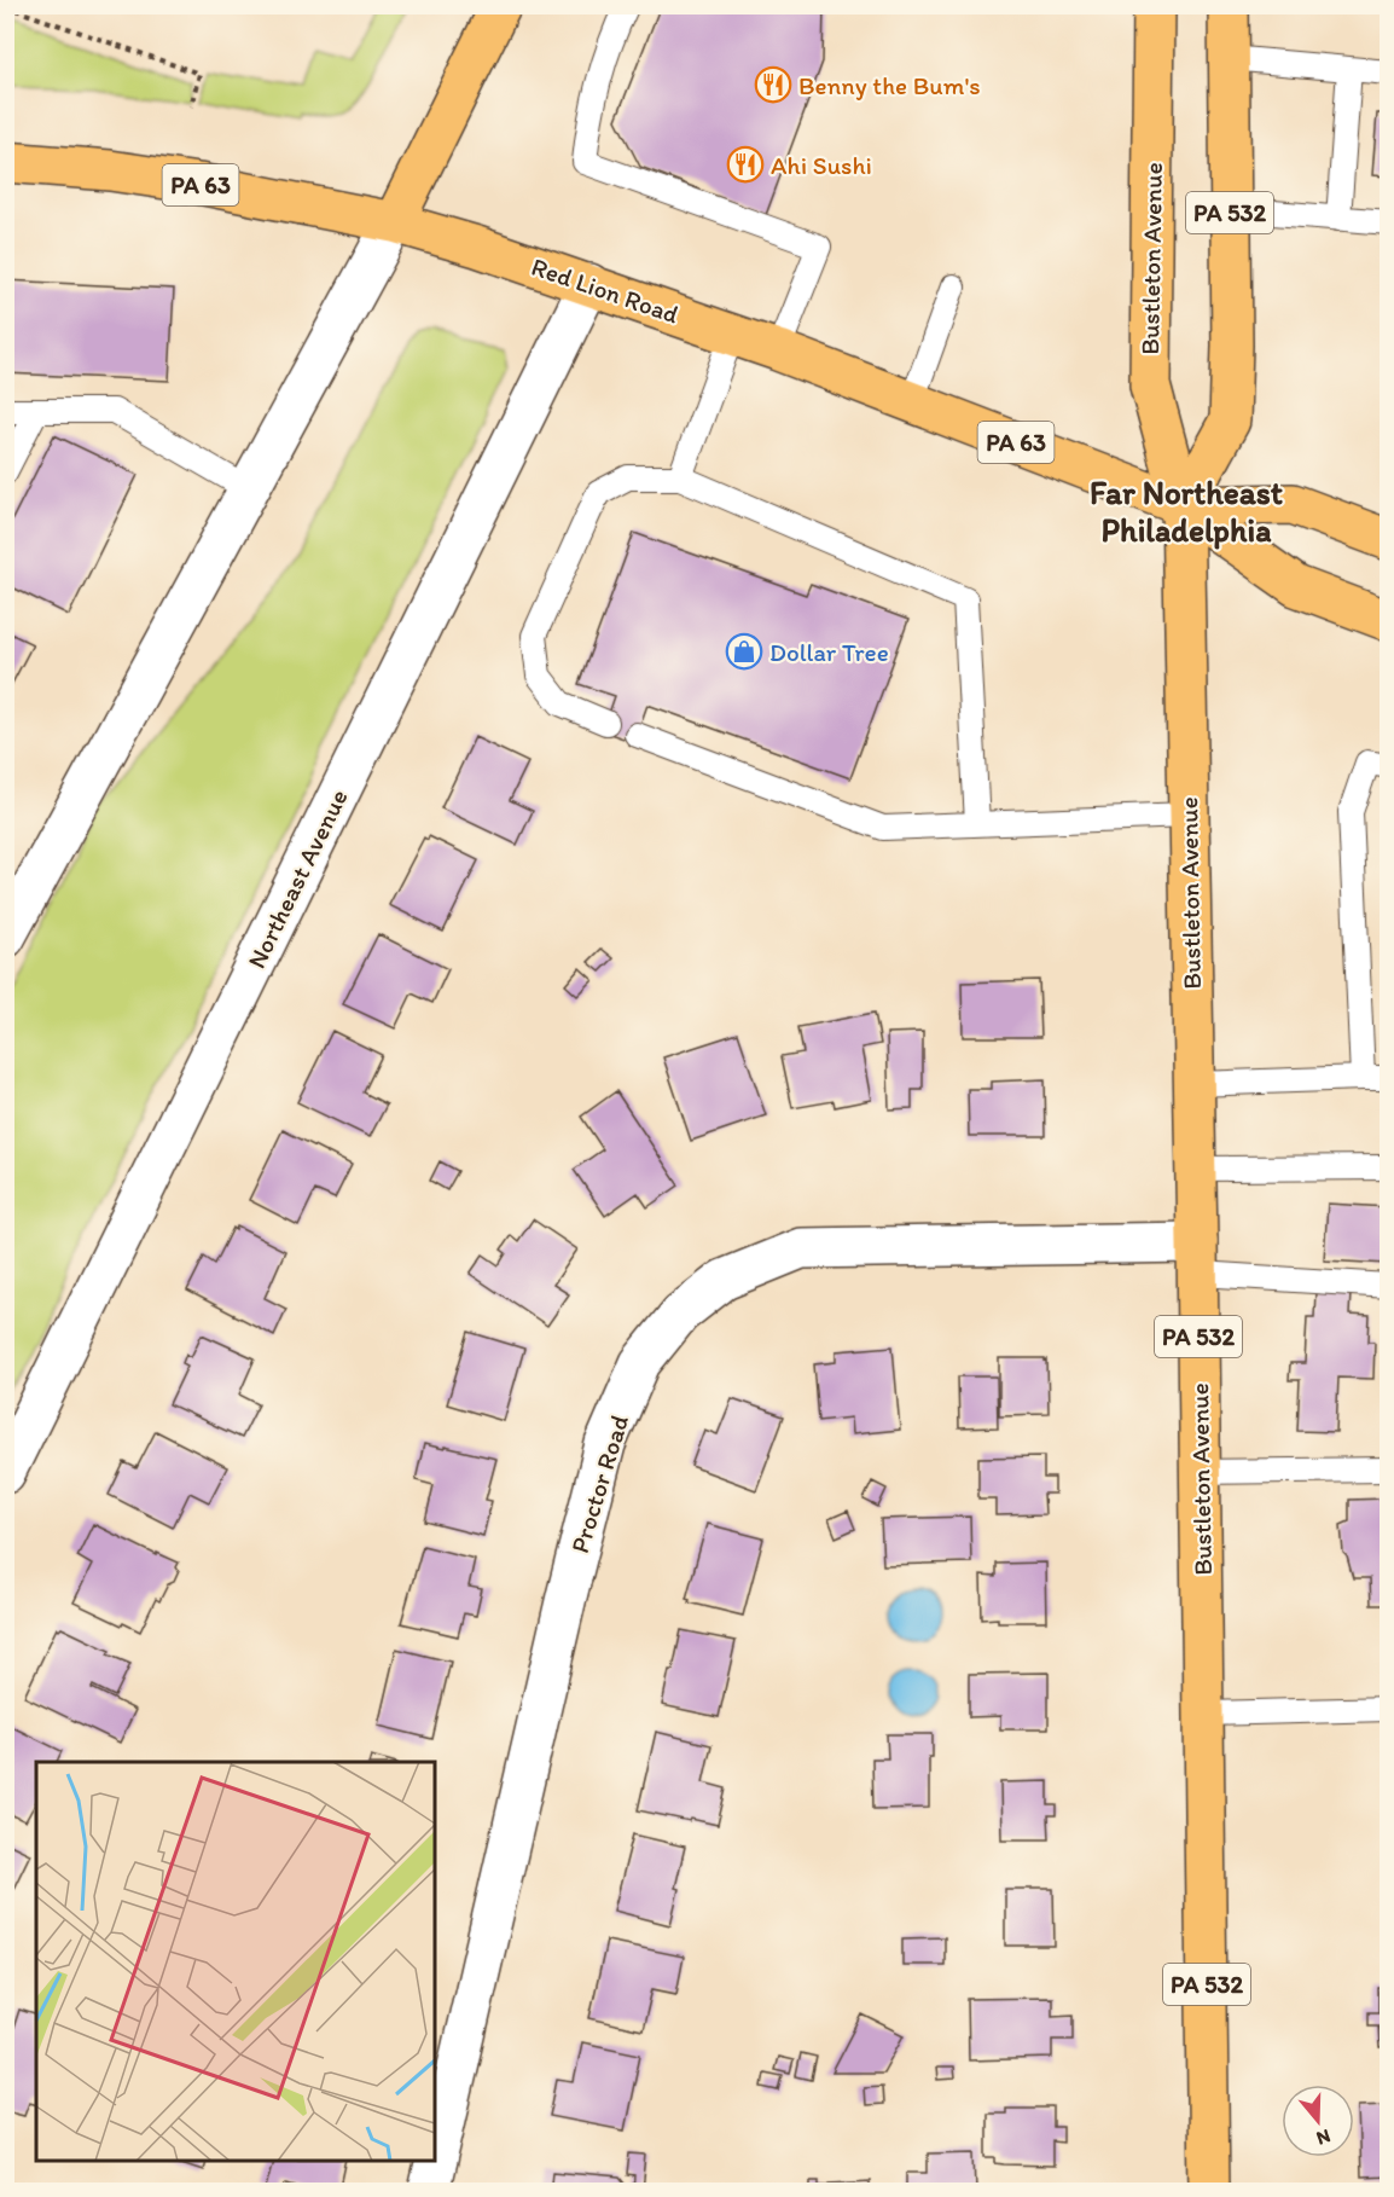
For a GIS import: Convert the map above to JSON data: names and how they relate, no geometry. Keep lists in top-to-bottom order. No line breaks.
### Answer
{"streets":{"main road":["PA 63","PA 532","Bustleton Avenue","Red Lion Road"],"street":["Northeast Avenue","Proctor Road"]},"crossings":[["Bustleton Avenue","Red Lion Road"],["Bustleton Avenue","Proctor Road"],["Red Lion Road","Northeast Avenue"]],"districts":["Far Northeast Philadelphia"],"places":{"restaurant":["Benny the Bum's","Ahi Sushi"],"shop":["Dollar Tree"]},"north":"bottom"}
